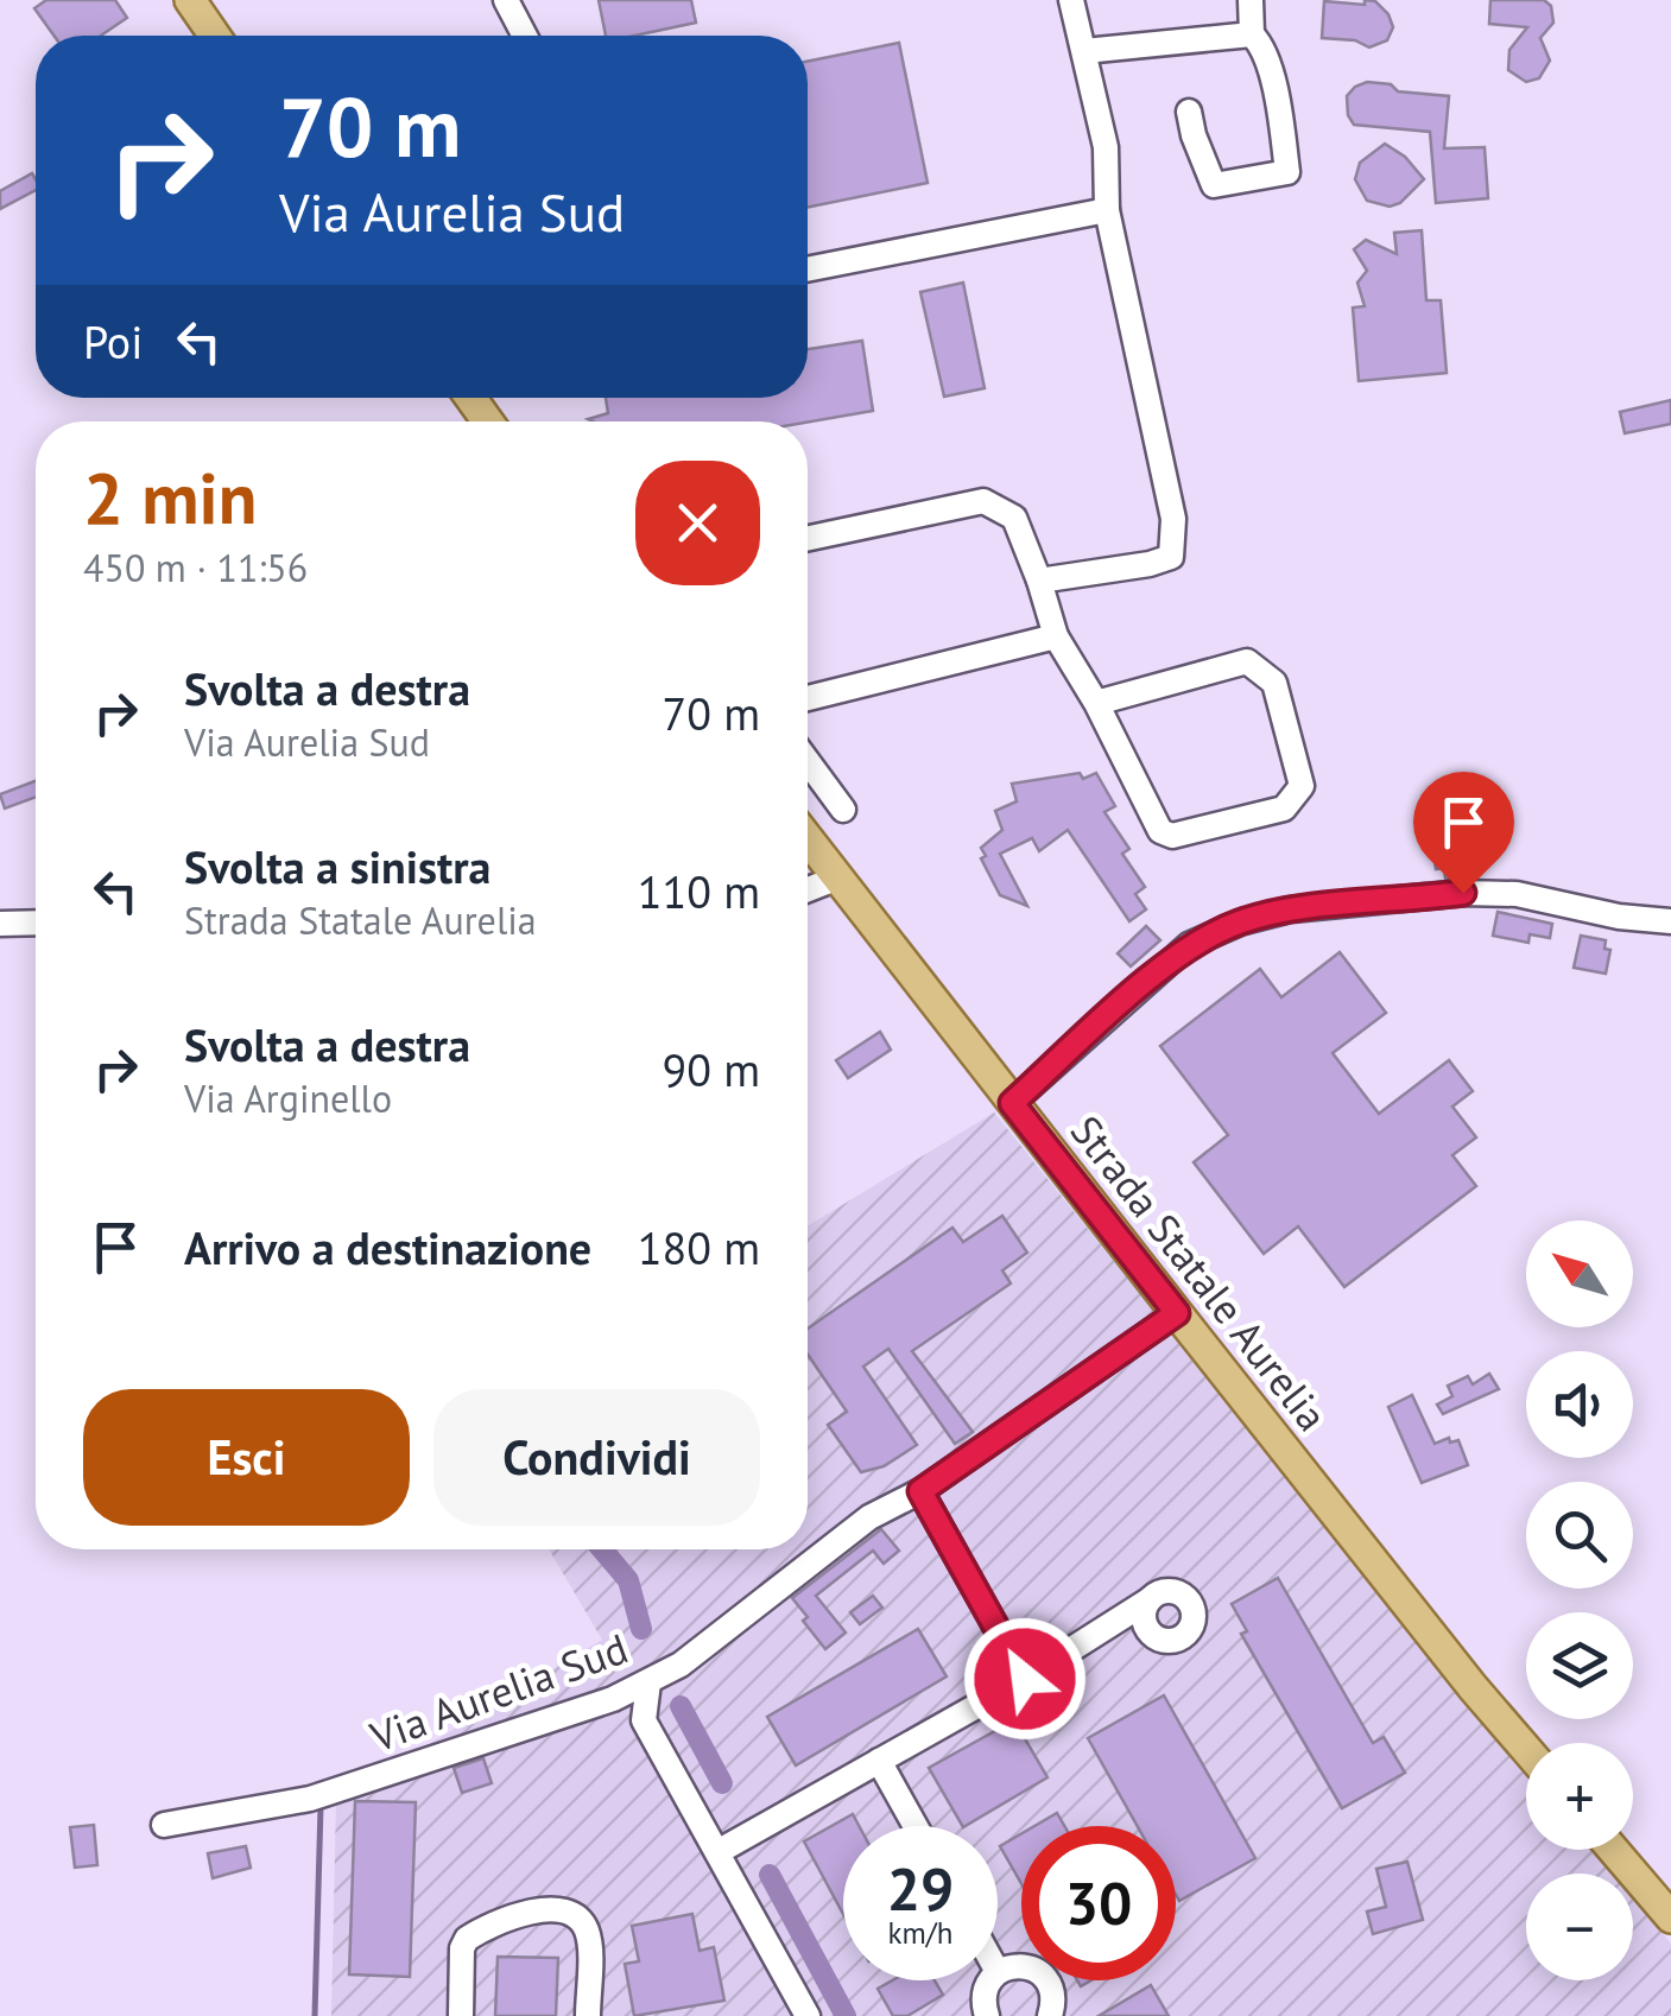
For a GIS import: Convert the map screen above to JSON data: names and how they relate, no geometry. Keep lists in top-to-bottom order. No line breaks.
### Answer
{"streets":{"main road":["Strada Statale Aurelia"],"street":["Via Aurelia Sud"]},"crossings":[["Strada Statale Aurelia","Via Aurelia Sud"]],"north":"top left","page":{"turn":["70 m","Via Aurelia Sud"],"then":"Poi","heading":["2 min","450 m · 11:56"],"list":[{"name":"Svolta a destra","note":"Via Aurelia Sud","value":"70 m"},{"name":"Svolta a sinistra","note":"Strada Statale Aurelia","value":"110 m"},{"name":"Svolta a destra","note":"Via Arginello","value":"90 m"},{"name":"Arrivo a destinazione","value":"180 m"}],"map_buttons":["+","−"],"buttons":["Esci","Condividi"],"speed":"29 km/h","limit":"30"}}
